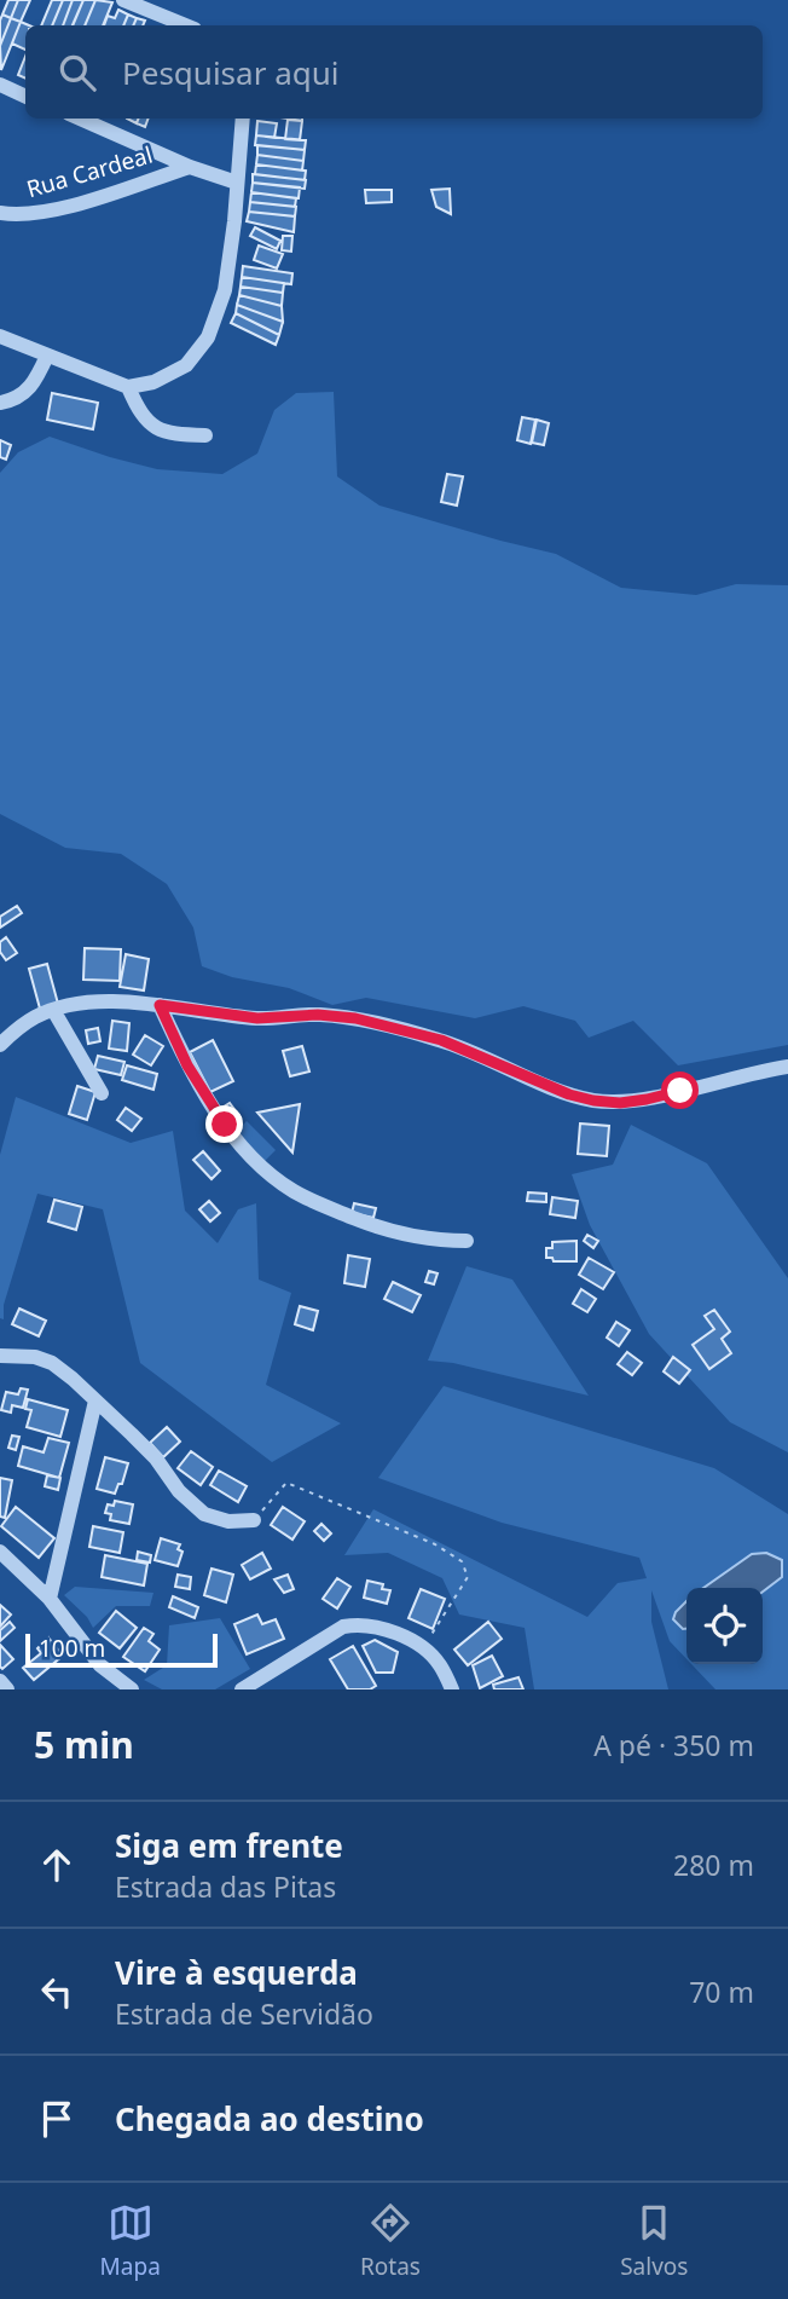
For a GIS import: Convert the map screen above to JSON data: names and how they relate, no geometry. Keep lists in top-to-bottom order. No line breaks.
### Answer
{"streets":{"street":["Rua Cardeal"]},"scale_bar":"100 m","page":{"search":"Pesquisar aqui","scale":"100 m","heading":["5 min","A pé · 350 m"],"list":[["Siga em frente","Estrada das Pitas","280 m"],["Vire à esquerda","Estrada de Servidão","70 m"],"Chegada ao destino"],"nav":["Mapa","Rotas","Salvos"]}}
